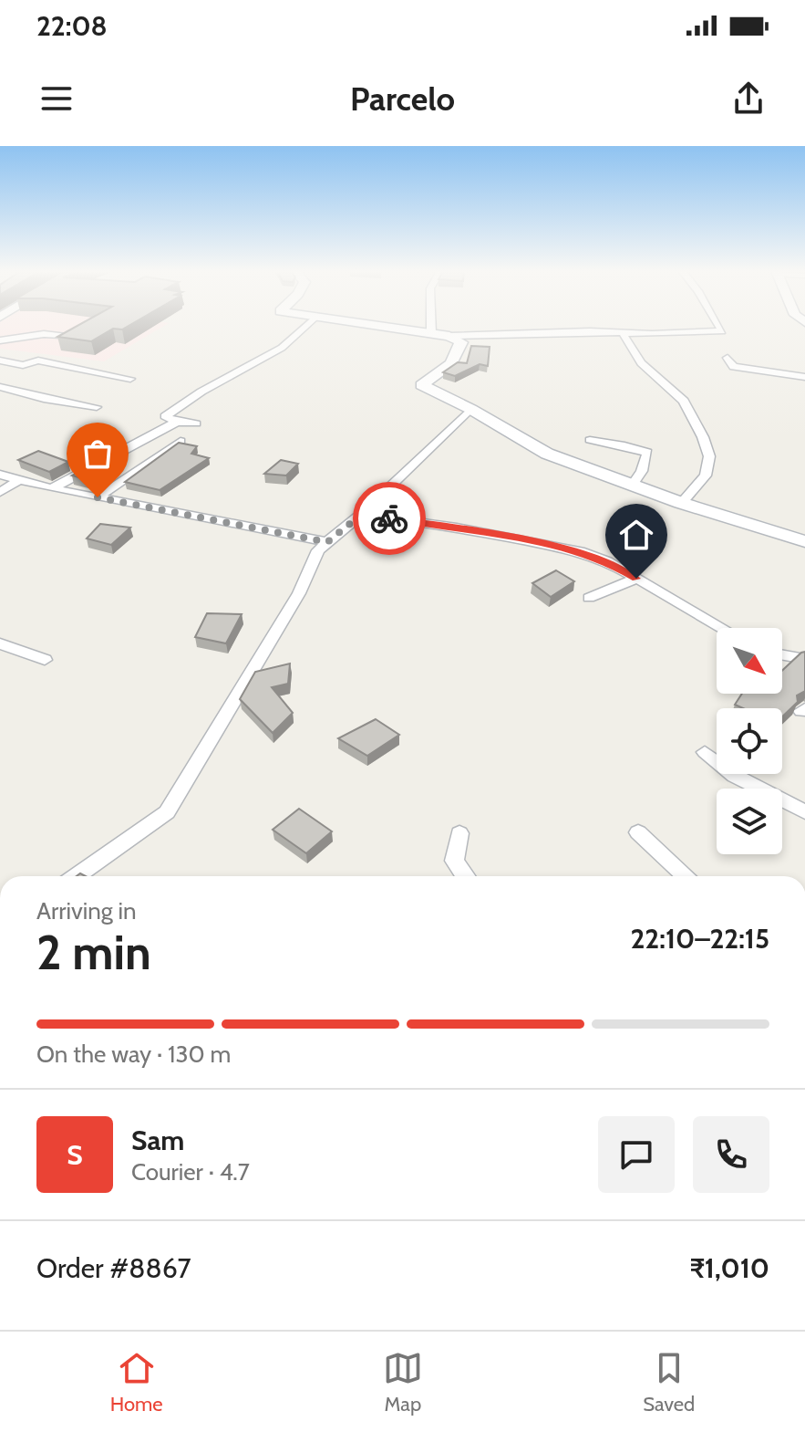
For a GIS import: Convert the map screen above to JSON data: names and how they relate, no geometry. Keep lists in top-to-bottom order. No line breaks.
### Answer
{"north":"bottom right","page":{"status":"22:08","header":"Parcelo","heading":["2 min","Arriving in","22:10–22:15"],"panel":["Sam","Courier · 4.7","Order #8867","₹1,010"],"bar":"On the way · 130 m","round":"S","tabs":["Home","Map","Saved"]}}
